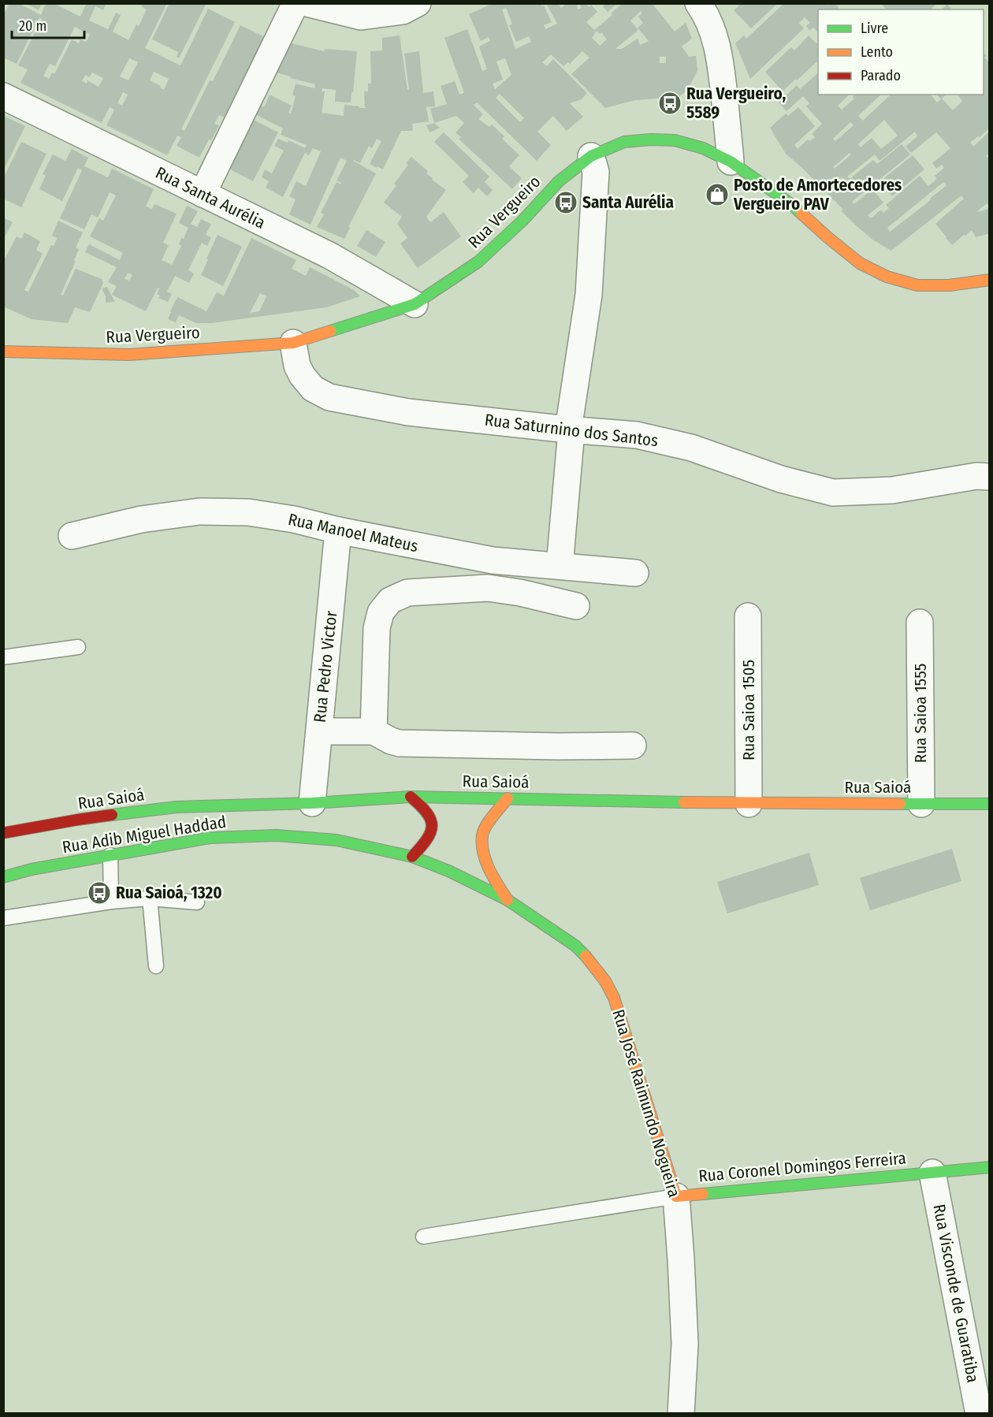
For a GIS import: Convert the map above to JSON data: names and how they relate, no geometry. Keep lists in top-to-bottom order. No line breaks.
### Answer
{"streets":{"street":["Rua Santa Aurélia","Rua Vergueiro","Rua Saturnino dos Santos","Rua Manoel Mateus","Rua Pedro Victor","Rua Saioa 1505","Rua Saioa 1555","Rua Saioá","Rua Adib Miguel Haddad","Rua José Raimundo Nogueira","Rua Coronel Domingos Ferreira","Rua Visconde de Guaratiba"]},"crossings":[["Rua Santa Aurélia","Rua Vergueiro"],["Rua Vergueiro","Rua Saturnino dos Santos"],["Rua Manoel Mateus","Rua Pedro Victor"],["Rua Pedro Victor","Rua Saioá"],["Rua Saioa 1505","Rua Saioá"],["Rua Saioa 1555","Rua Saioá"],["Rua Adib Miguel Haddad","Rua José Raimundo Nogueira"],["Rua José Raimundo Nogueira","Rua Coronel Domingos Ferreira"],["Rua Coronel Domingos Ferreira","Rua Visconde de Guaratiba"]],"places":{"bus stop":["Rua Vergueiro, 5589","Santa Aurélia","Rua Saioá, 1320"],"shop":["Posto de Amortecedores Vergueiro PAV"]},"legend":["Livre","Lento","Parado"],"scale_bar":"20 m"}
